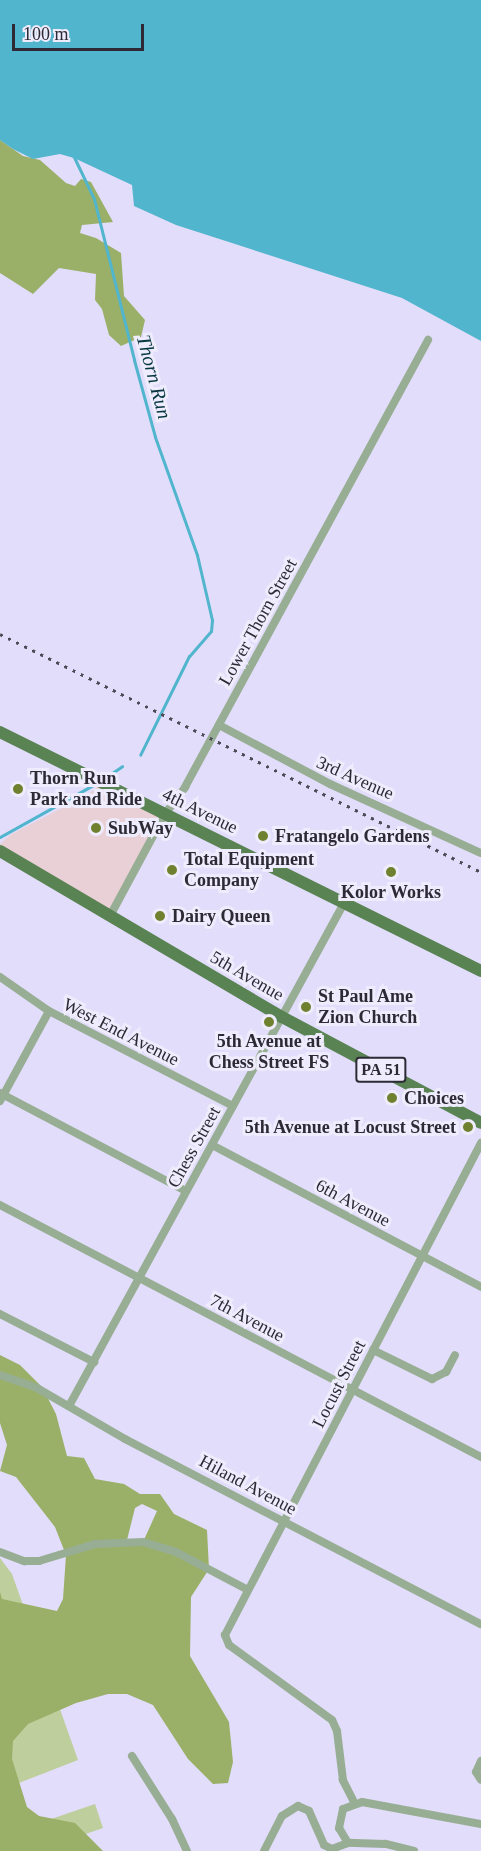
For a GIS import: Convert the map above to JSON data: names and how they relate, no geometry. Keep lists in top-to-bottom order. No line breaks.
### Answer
{"streets":{"main road":["4th Avenue","5th Avenue","PA 51"],"street":["Lower Thorn Street","3rd Avenue","West End Avenue","Chess Street","6th Avenue","7th Avenue","Locust Street","Hiland Avenue"]},"crossings":[["Lower Thorn Street","3rd Avenue"],["Lower Thorn Street","4th Avenue"],["Lower Thorn Street","5th Avenue"],["4th Avenue","Chess Street"],["5th Avenue","Chess Street"],["West End Avenue","Chess Street"],["Chess Street","6th Avenue"],["Chess Street","7th Avenue"],["Chess Street","Hiland Avenue"],["6th Avenue","Locust Street"],["7th Avenue","Locust Street"],["Locust Street","Hiland Avenue"]],"water":["Thorn Run"],"places":["Thorn Run Park and Ride","SubWay","Fratangelo Gardens","Total Equipment Company","Kolor Works","Dairy Queen","St Paul Ame Zion Church","5th Avenue at Chess Street FS","Choices","5th Avenue at Locust Street"],"scale_bar":"100 m"}
